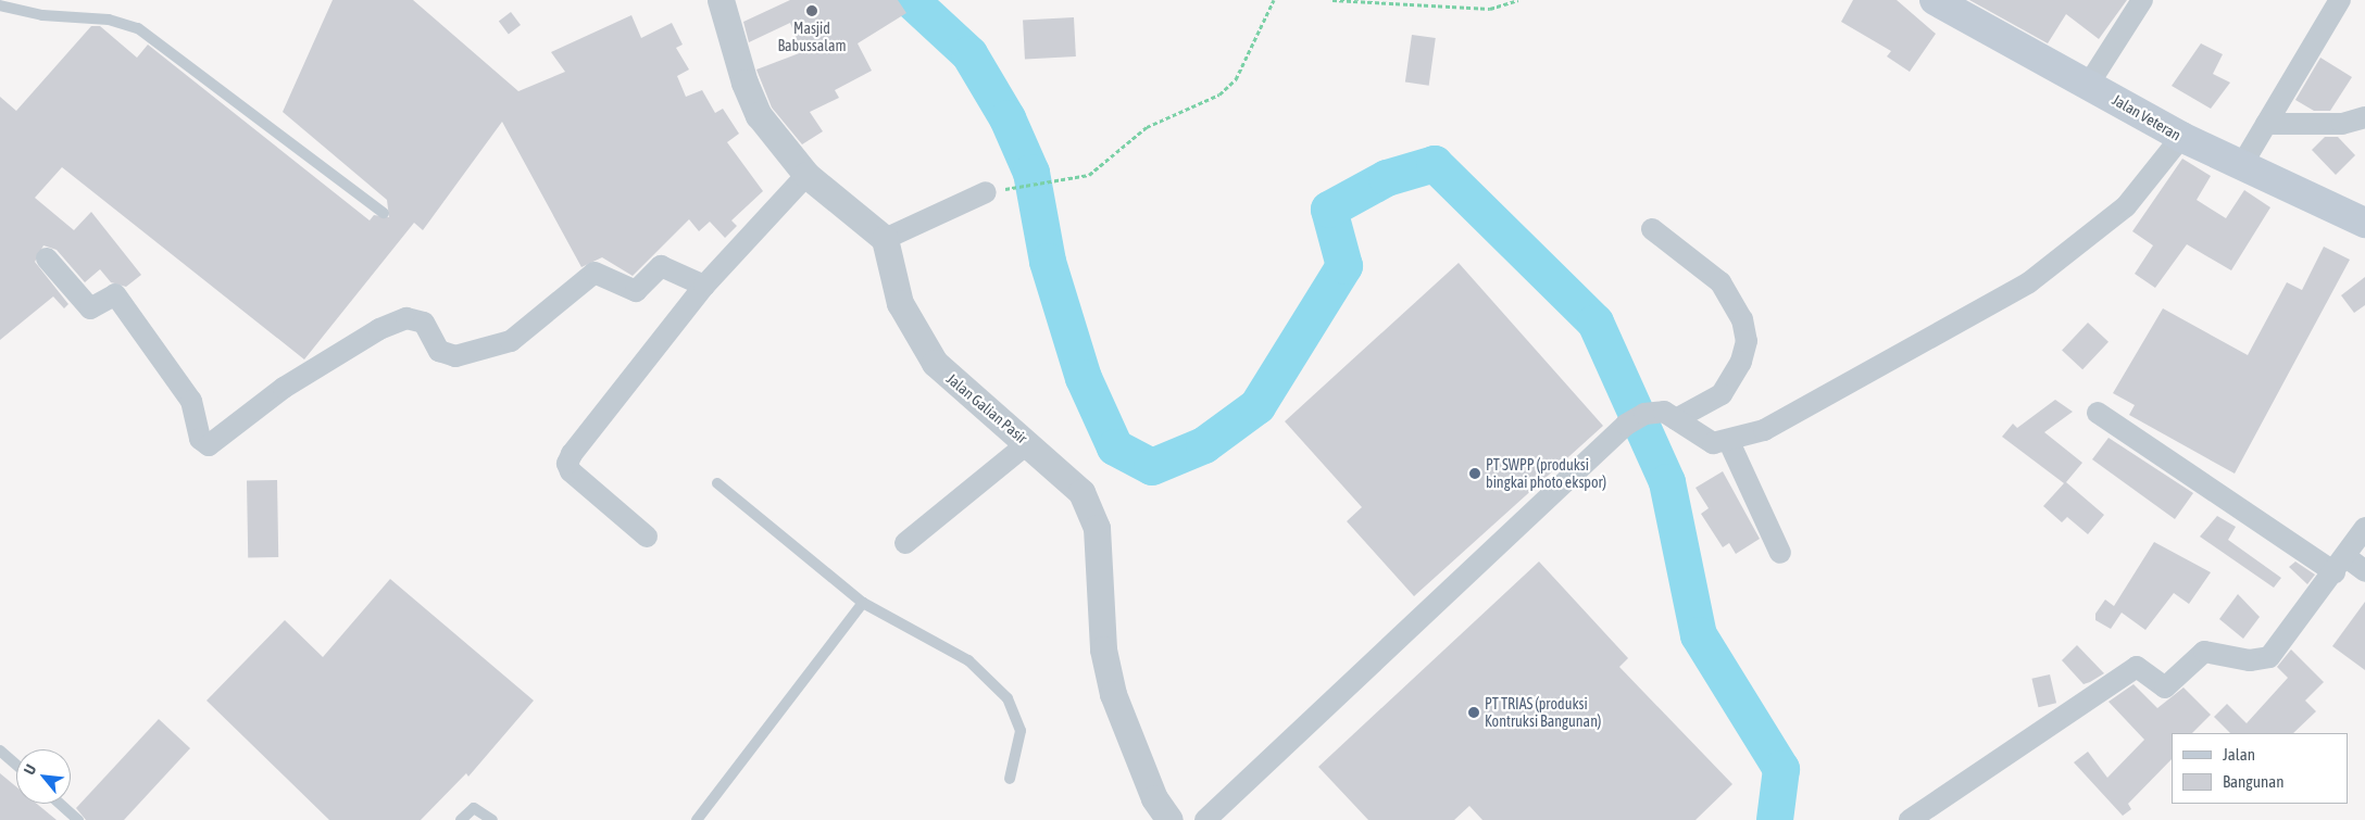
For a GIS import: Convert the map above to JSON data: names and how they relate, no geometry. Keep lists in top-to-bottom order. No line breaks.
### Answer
{"streets":{"main road":["Jalan Veteran"],"street":["Jalan Galian Pasir"]},"places":["Masjid Babussalam","PT SWPP (produksi bingkai photo ekspor)","PT TRIAS (produksi Kontruksi Bangunan)"],"legend":["Jalan","Bangunan"],"north":"top left"}
